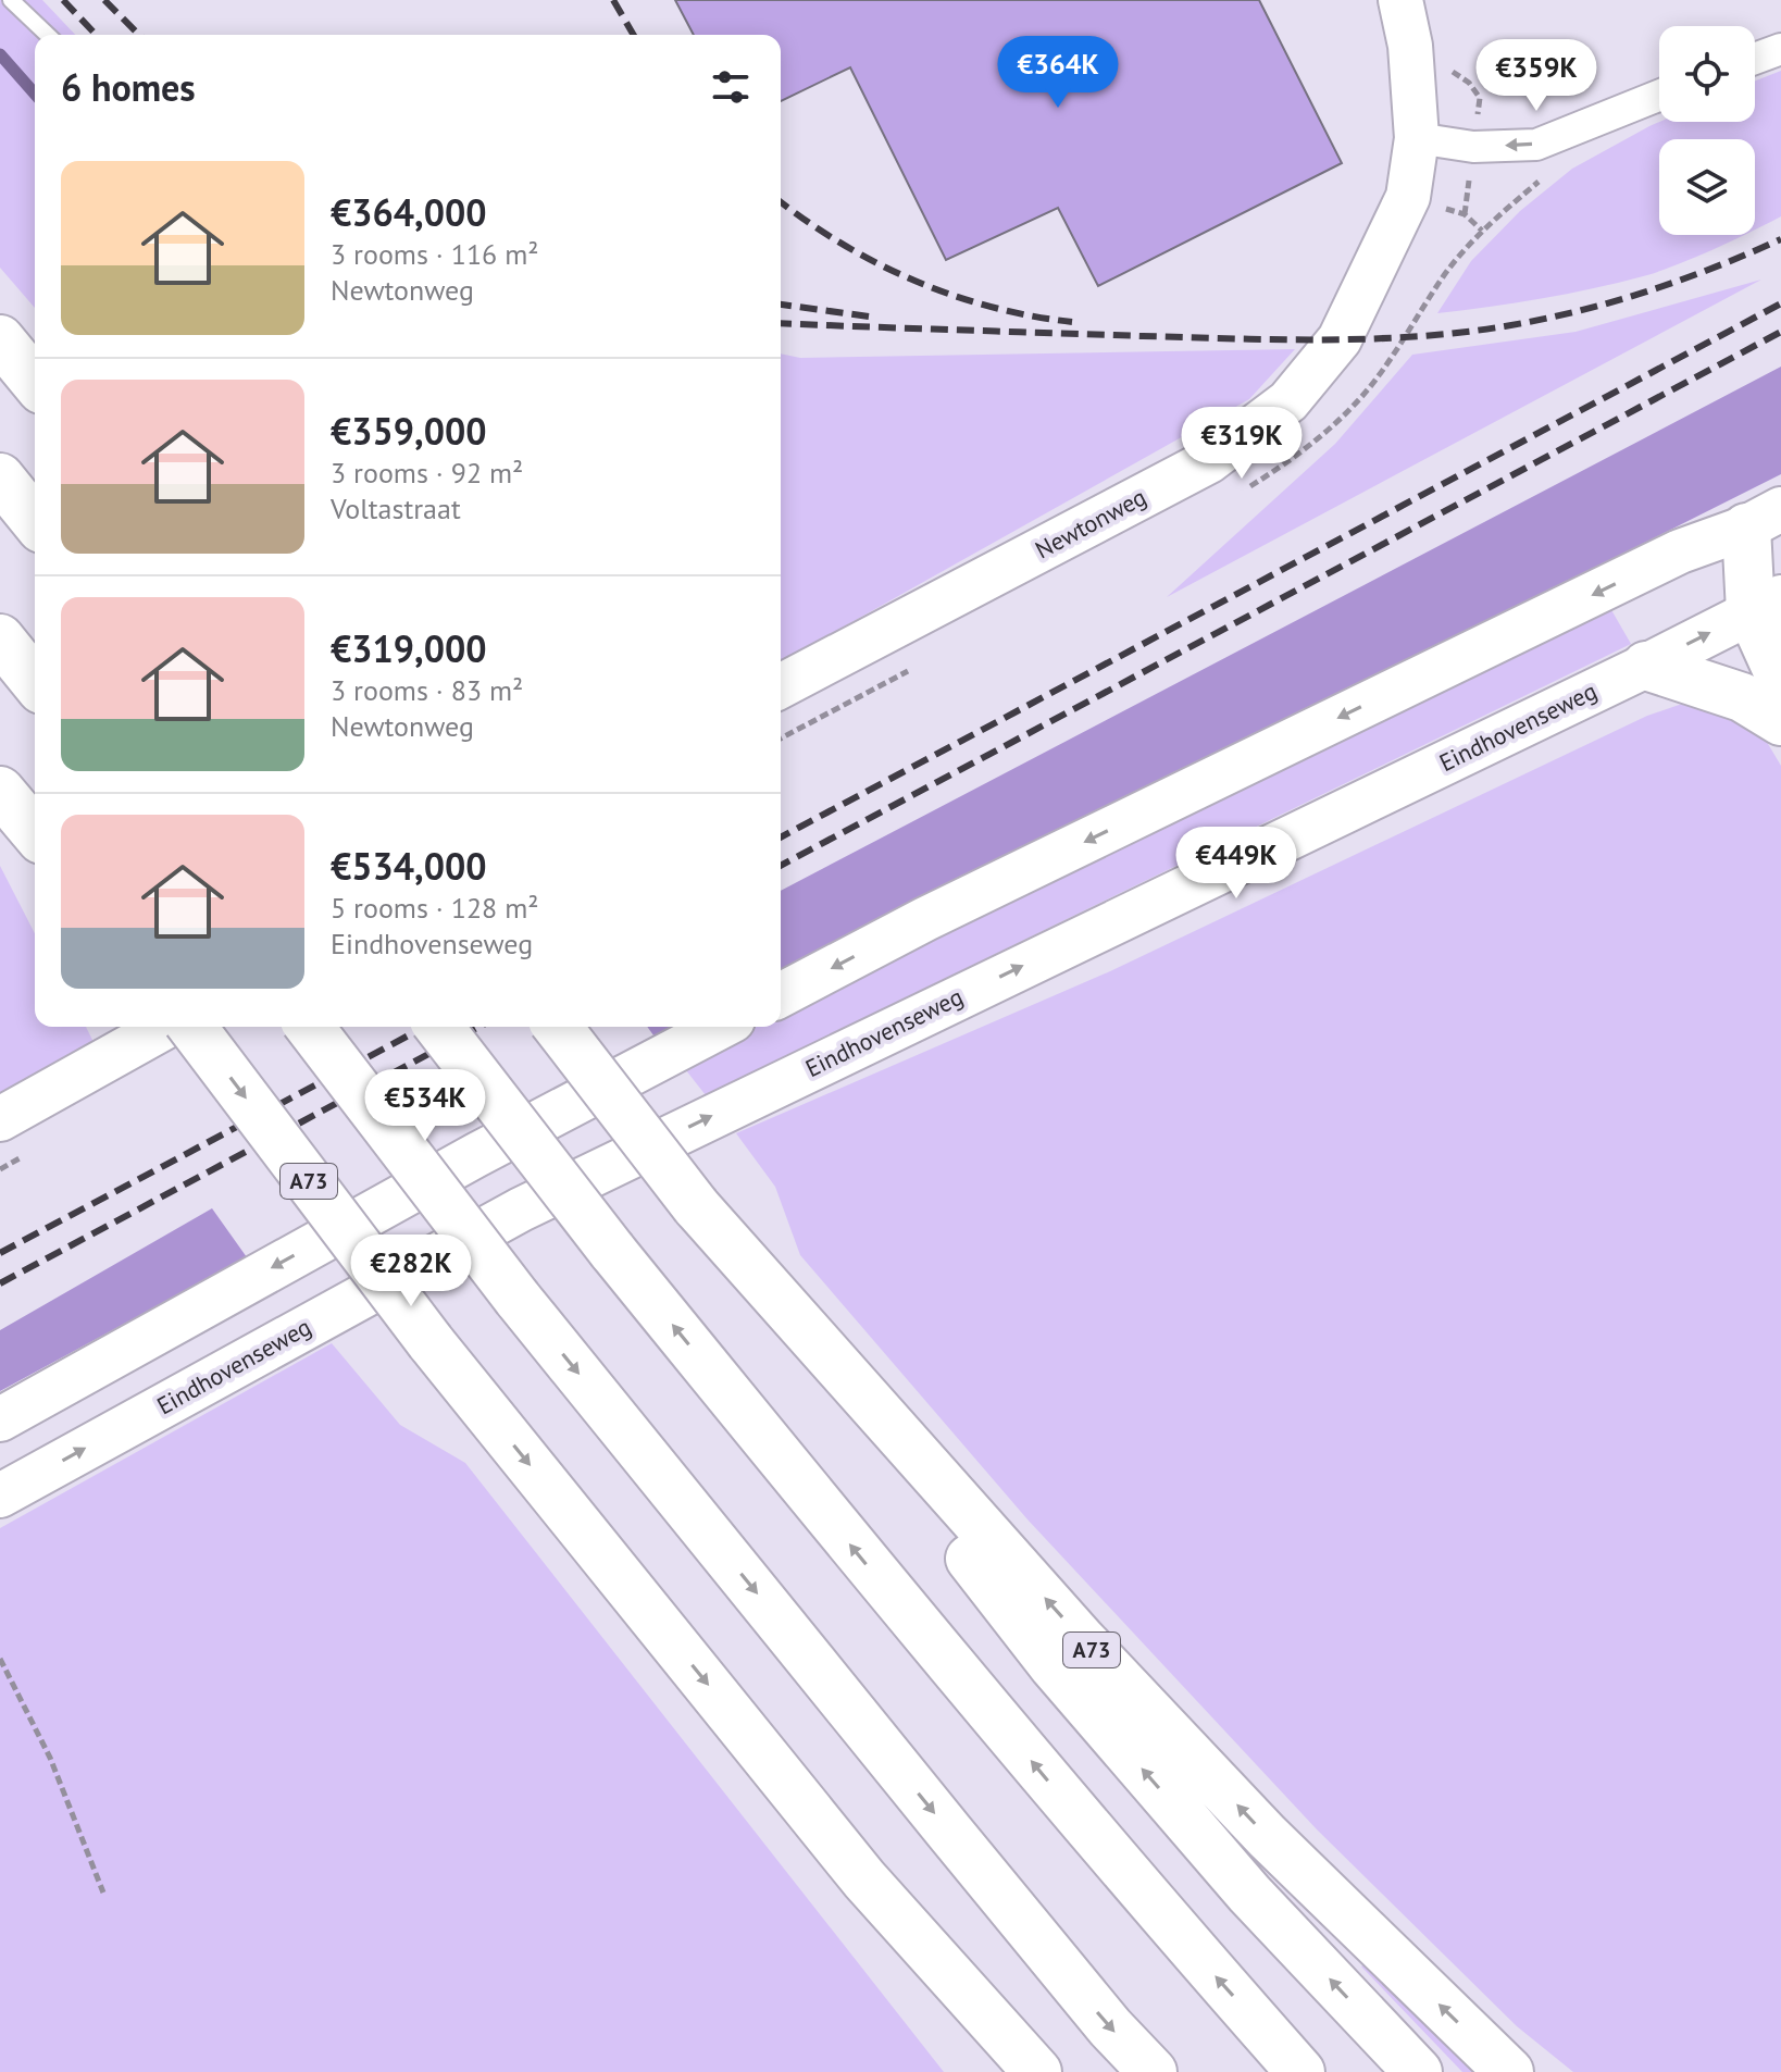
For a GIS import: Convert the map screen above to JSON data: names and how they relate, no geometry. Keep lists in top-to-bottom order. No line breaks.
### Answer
{"streets":{"highway":["A73"],"main road":["Newtonweg","Eindhovenseweg"]},"page":{"heading":"6 homes","price":["€364K","€359K","€319K","€449K","€534K","€282K"],"list":[{"name":"€364,000","note":"3 rooms · 116 m² · Newtonweg"},{"name":"€359,000","note":"3 rooms · 92 m² · Voltastraat"},{"name":"€319,000","note":"3 rooms · 83 m² · Newtonweg"},{"name":"€534,000","note":"5 rooms · 128 m² · Eindhovenseweg"}]}}
